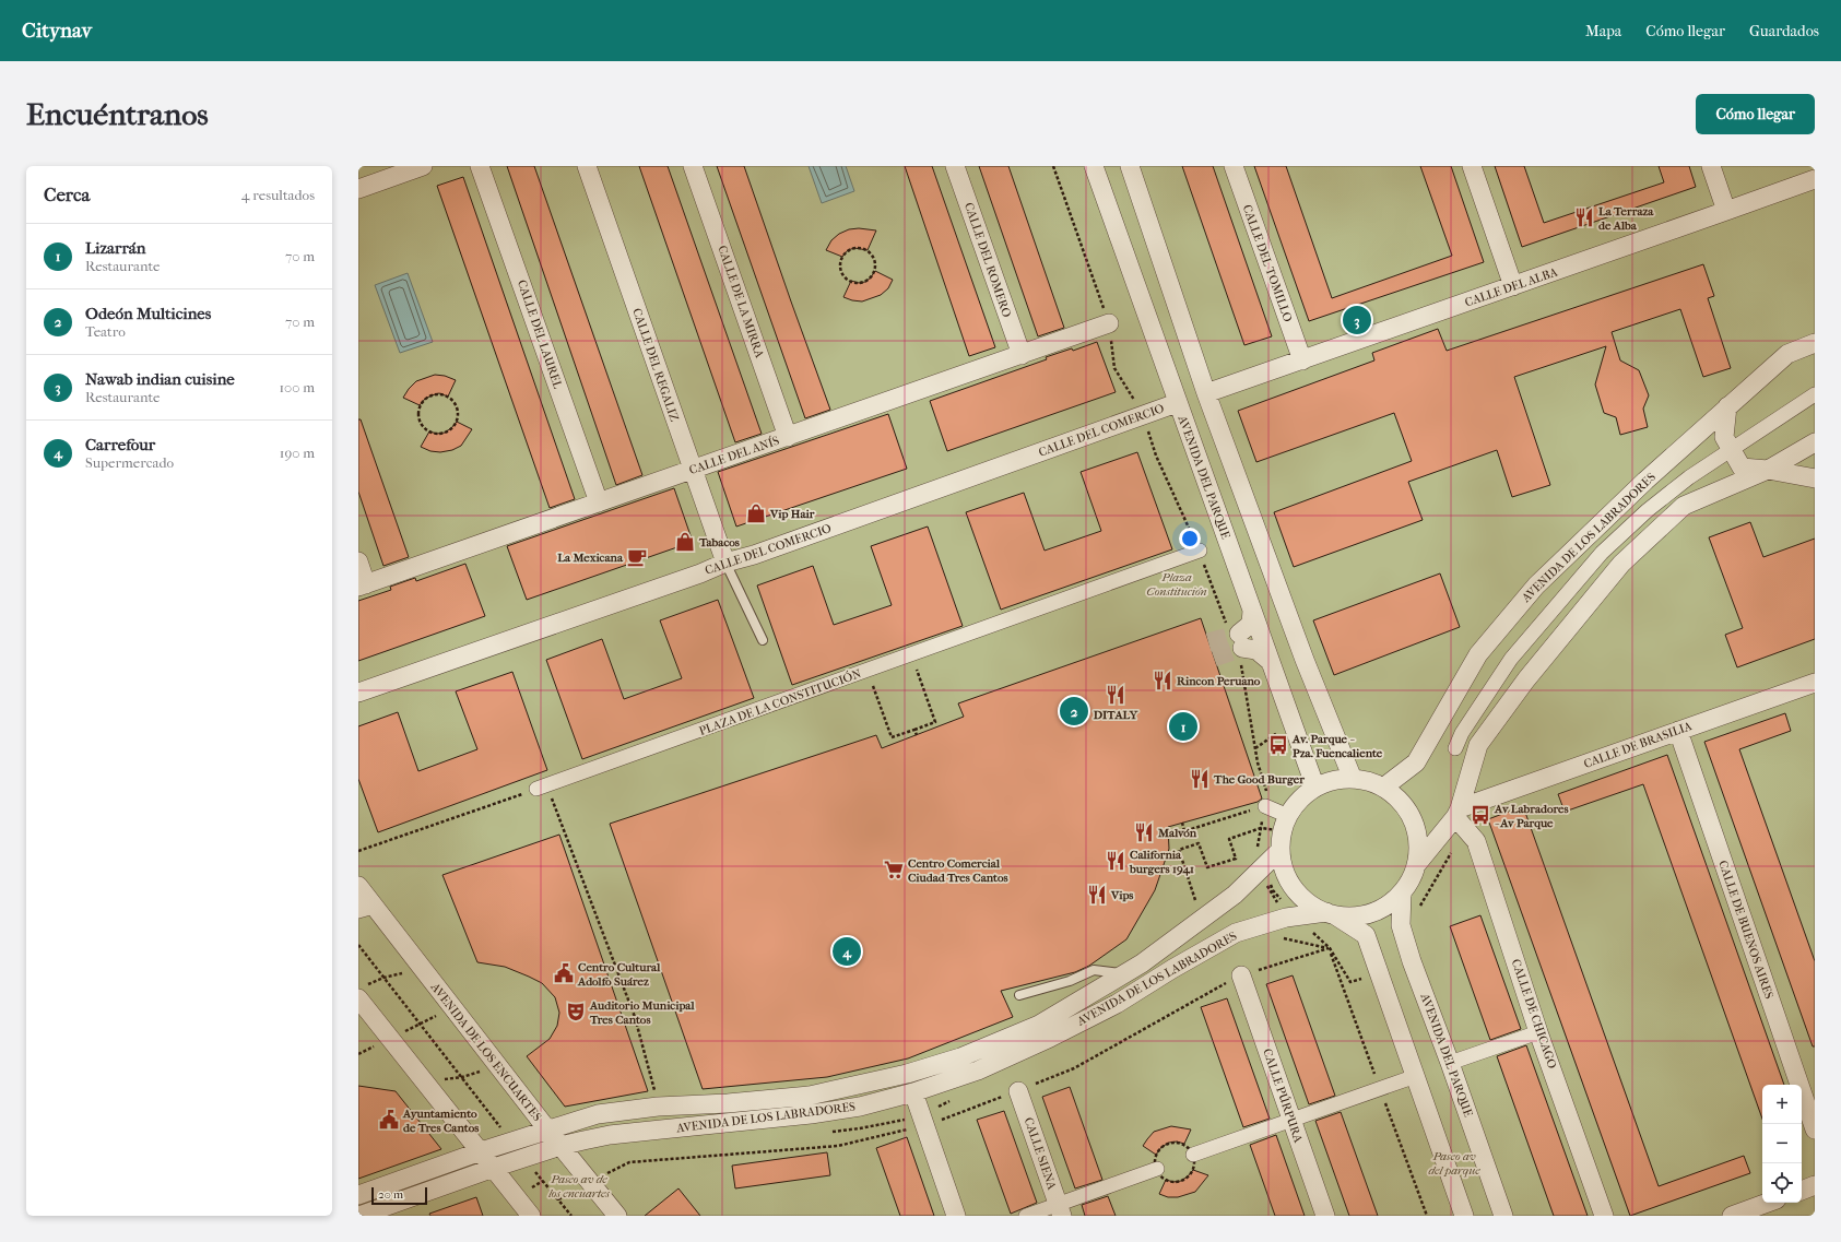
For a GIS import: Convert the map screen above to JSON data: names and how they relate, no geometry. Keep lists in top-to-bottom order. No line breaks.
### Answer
{"streets":{"street":["CALLE DEL ROMERO","CALLE DEL TOMILLO","CALLE DEL ALBA","CALLE DE LA MIRRA","CALLE DEL LAUREL","CALLE DEL REGALIZ","CALLE DEL COMERCIO","CALLE DEL ANÍS","AVENIDA DEL PARQUE","AVENIDA DE LOS LABRADORES","PLAZA DE LA CONSTITUCIÓN","CALLE DE BRASILIA","CALLE DE BUENOS AIRES","CALLE DE CHICAGO","AVENIDA DE LOS ENCUARTES","CALLE PÚRPURA","CALLE SIENA"]},"crossings":[["CALLE DEL ROMERO","CALLE DEL ANÍS"],["CALLE DEL TOMILLO","CALLE DEL ALBA"],["CALLE DE LA MIRRA","CALLE DEL ANÍS"],["CALLE DEL LAUREL","CALLE DEL ANÍS"],["CALLE DEL REGALIZ","CALLE DEL COMERCIO"],["CALLE DEL REGALIZ","CALLE DEL ANÍS"],["CALLE DEL COMERCIO","AVENIDA DEL PARQUE"],["AVENIDA DEL PARQUE","AVENIDA DE LOS LABRADORES"],["AVENIDA DE LOS LABRADORES","AVENIDA DE LOS ENCUARTES"],["CALLE DE BRASILIA","CALLE DE BUENOS AIRES"],["CALLE DE BRASILIA","CALLE DE CHICAGO"]],"parks":["Plaza Constitución","Paseo av del parque","Paseo av de los encuartes"],"places":{"restaurant":["La Terraza de Alba","Rincon Peruano","DITALY","The Good Burger","Malvón","California burgers 1941","Vips"],"shop":["Vip Hair","Tabacos"],"cafe":["La Mexicana"],"bus stop":["Av. Parque - Pza. Fuencaliente","Av Labradores - Av Parque"],"supermarket":["Centro Comercial Ciudad Tres Cantos"],"public building":["Centro Cultural Adolfo Suárez","Ayuntamiento de Tres Cantos"],"theatre":["Auditorio Municipal Tres Cantos"]},"scale_bar":"20 m","page":{"header":"Citynav","nav":["Mapa","Cómo llegar","Guardados"],"buttons":"Cómo llegar","title":"Encuéntranos","heading":["Cerca","4 resultados"],"list":[{"mark":"1","name":"Lizarrán","note":"Restaurante","value":"70 m"},{"mark":"2","name":"Odeón Multicines","note":"Teatro","value":"70 m"},{"mark":"3","name":"Nawab indian cuisine","note":"Restaurante","value":"100 m"},{"mark":"4","name":"Carrefour","note":"Supermercado","value":"190 m"}],"pins":["3","2","1","4"],"map_buttons":["+","−"],"scale":"20 m"}}
